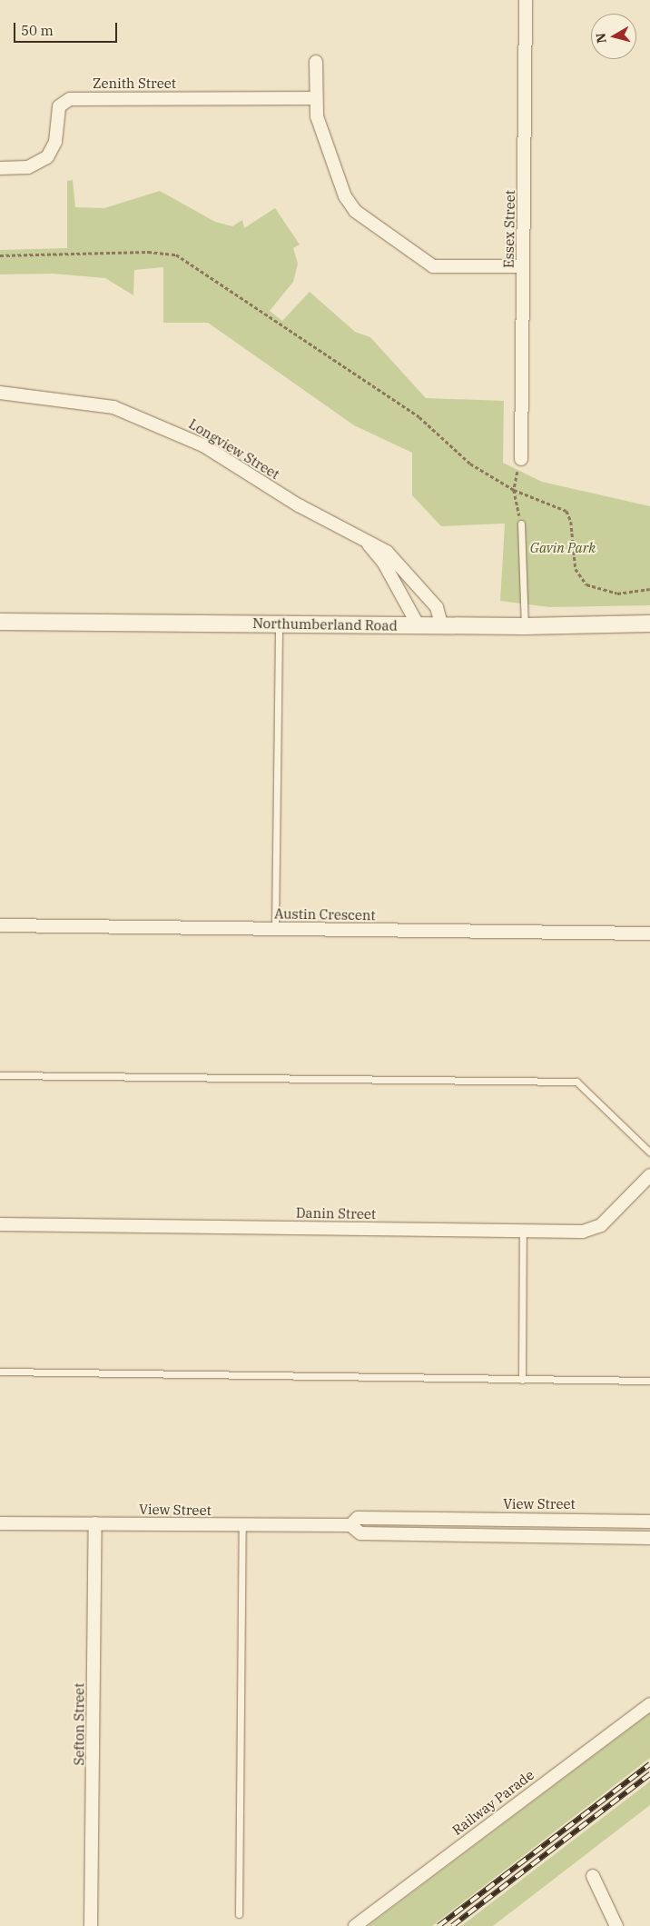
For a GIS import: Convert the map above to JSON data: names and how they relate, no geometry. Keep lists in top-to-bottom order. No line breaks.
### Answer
{"streets":{"street":["Zenith Street","Essex Street","Longview Street","Northumberland Road","Austin Crescent","Danin Street","View Street","Sefton Street","Railway Parade"]},"crossings":[["Longview Street","Northumberland Road"],["View Street","Sefton Street"]],"parks":["Gavin Park"],"scale_bar":"50 m","north":"left"}
